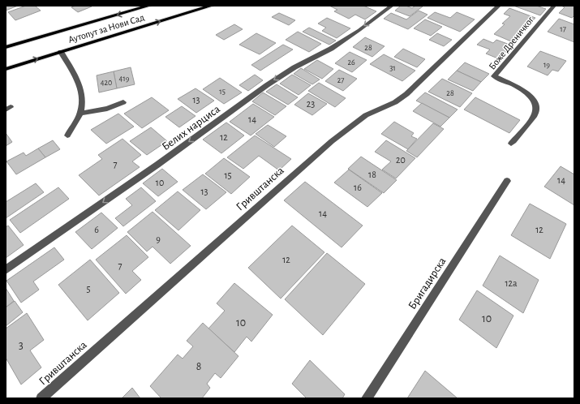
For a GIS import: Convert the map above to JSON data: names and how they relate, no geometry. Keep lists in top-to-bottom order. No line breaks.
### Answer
{"streets":{"main road":["Аутопут за Нови Сад"],"street":["Боже Дреничког","Белих нарциса","Гривштанска","Бригадирска"]},"one_way":["Белих нарциса"],"house_numbers":["17","28","26","19","31","419","27","420","15","28","13","23","14","12","20","7","18","15","14","10","16","13","14","6","12","9","12","7","12a","5","10","10","3","8"]}
